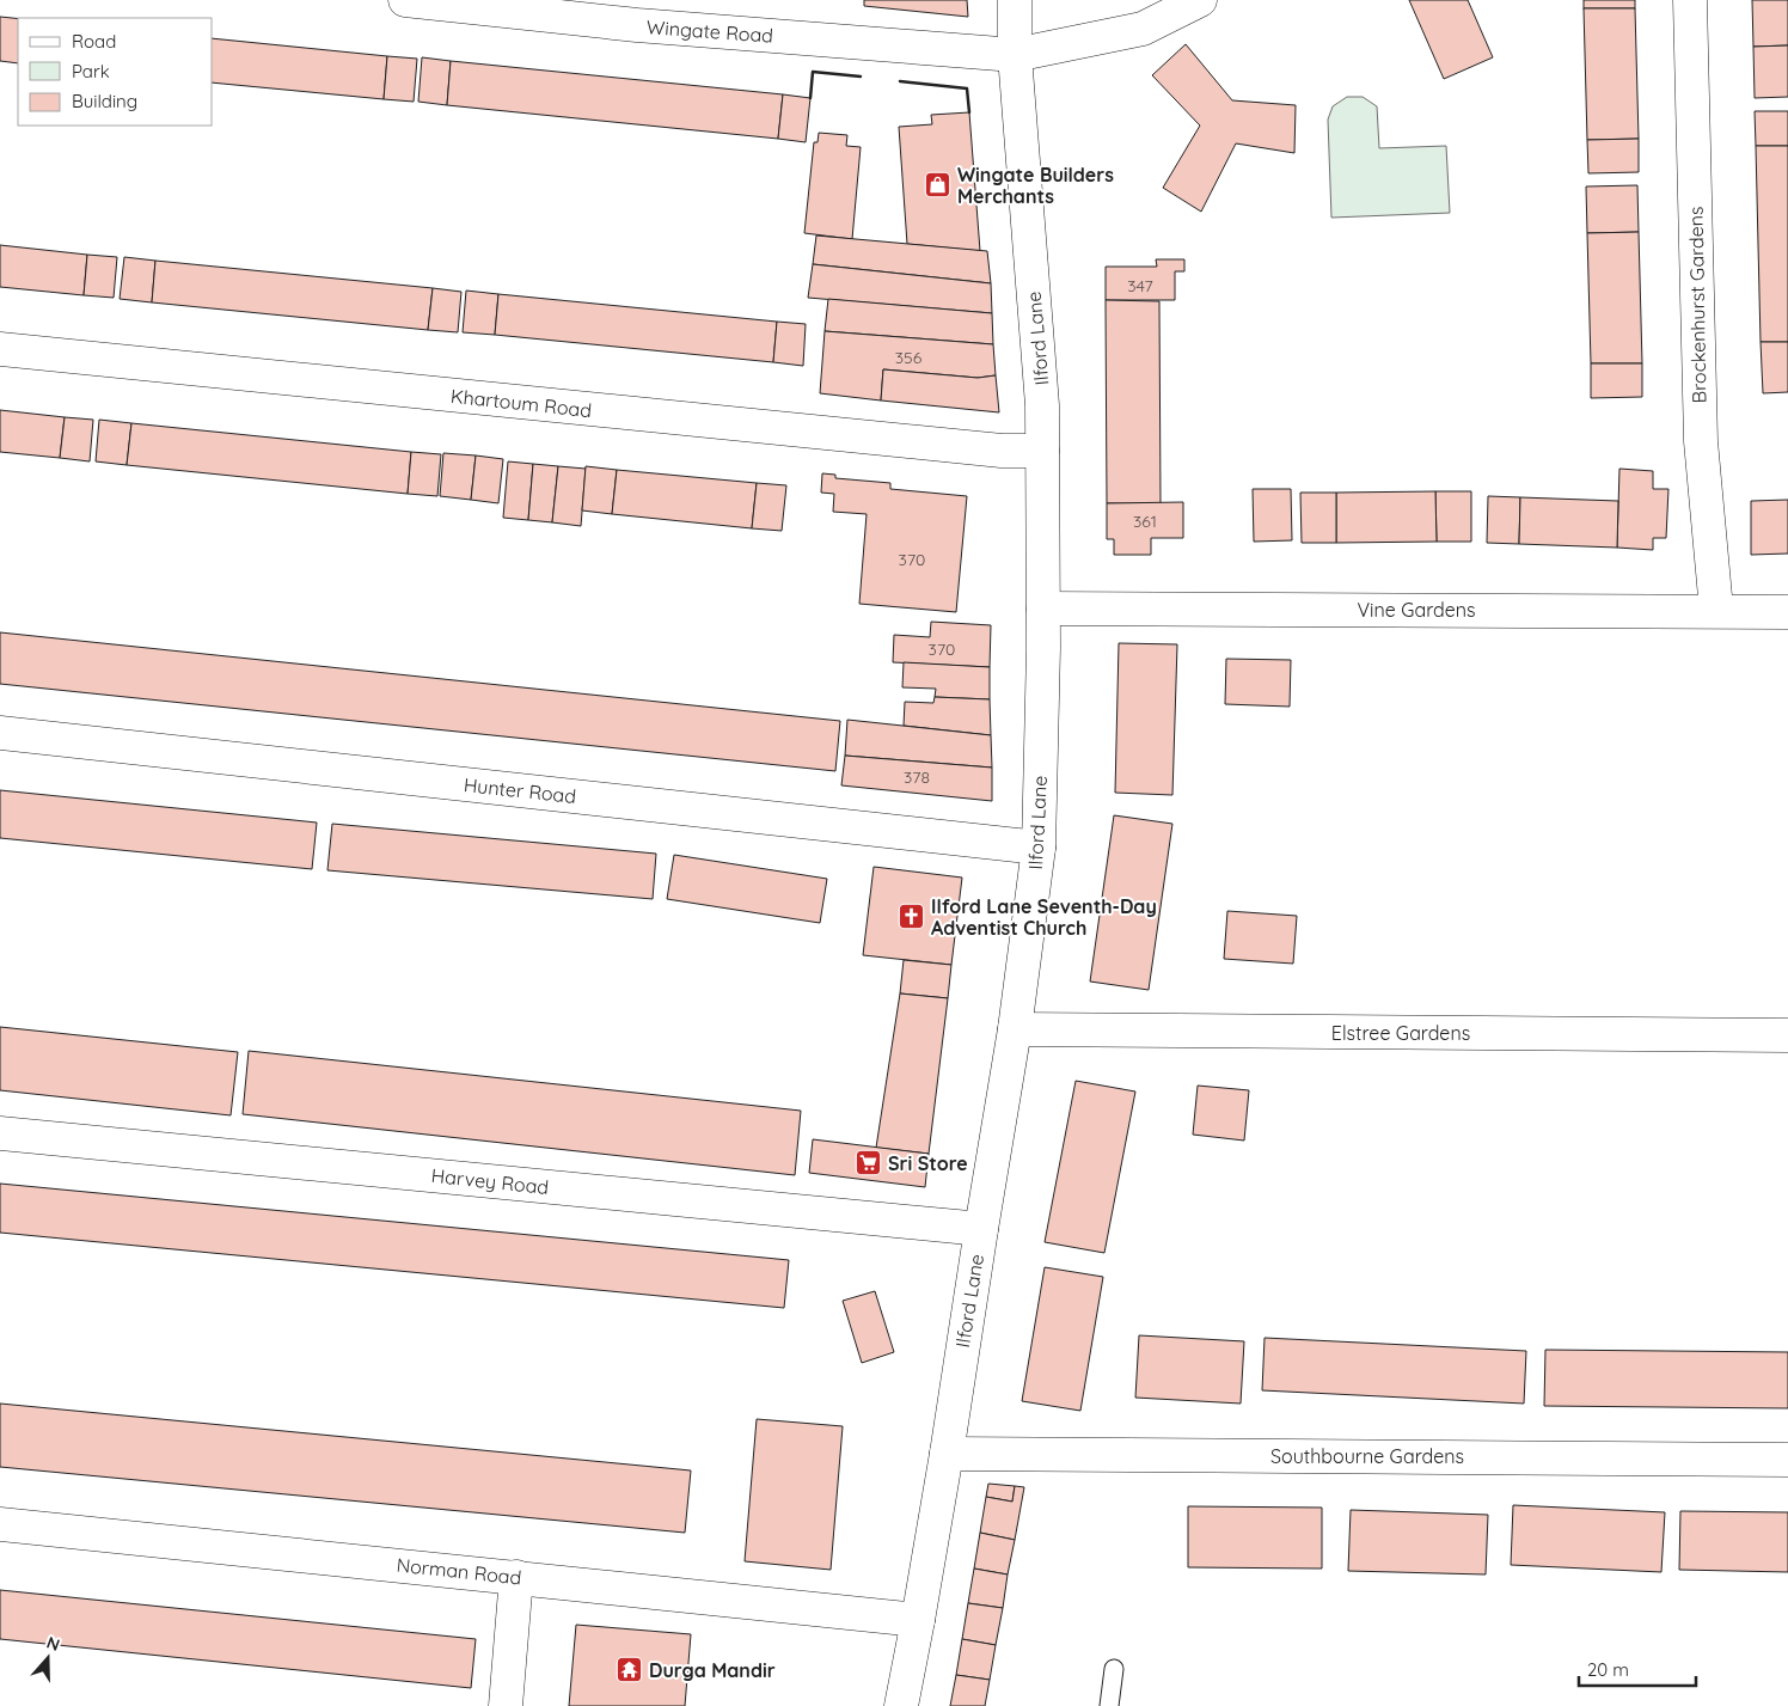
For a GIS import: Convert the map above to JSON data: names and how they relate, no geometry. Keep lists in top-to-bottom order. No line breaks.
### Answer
{"streets":{"street":["Wingate Road","Brockenhurst Gardens","Ilford Lane","Khartoum Road","Vine Gardens","Hunter Road","Elstree Gardens","Harvey Road","Southbourne Gardens","Norman Road"]},"crossings":[["Wingate Road","Ilford Lane"],["Brockenhurst Gardens","Vine Gardens"],["Ilford Lane","Khartoum Road"],["Ilford Lane","Vine Gardens"],["Ilford Lane","Hunter Road"],["Ilford Lane","Elstree Gardens"],["Ilford Lane","Harvey Road"],["Ilford Lane","Southbourne Gardens"],["Ilford Lane","Norman Road"]],"places":{"shop":["Wingate Builders Merchants"],"church":["Ilford Lane Seventh-Day Adventist Church"],"supermarket":["Sri Store"],"temple":["Durga Mandir"]},"house_numbers":["347","356","361","370","370","378"],"legend":["Road","Park","Building"],"scale_bar":"20 m","north":"top"}
